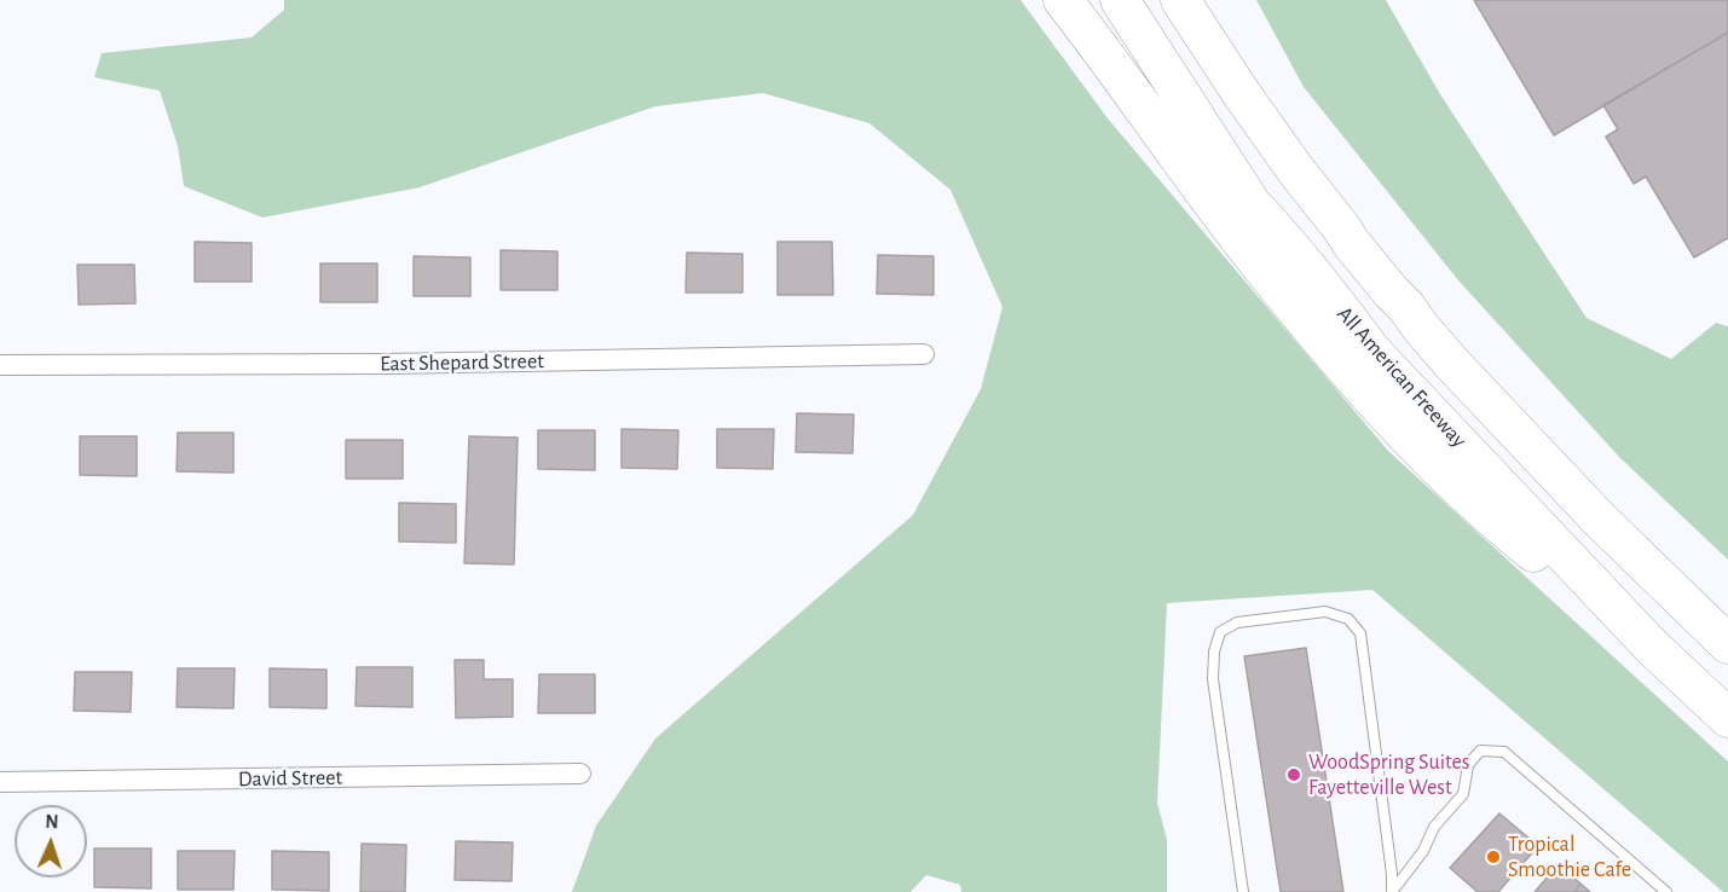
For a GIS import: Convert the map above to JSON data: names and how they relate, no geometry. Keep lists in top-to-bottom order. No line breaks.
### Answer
{"streets":{"highway":["All American Freeway"],"street":["East Shepard Street","David Street"]},"places":["WoodSpring Suites Fayetteville West","Tropical Smoothie Cafe"],"north":"top"}
